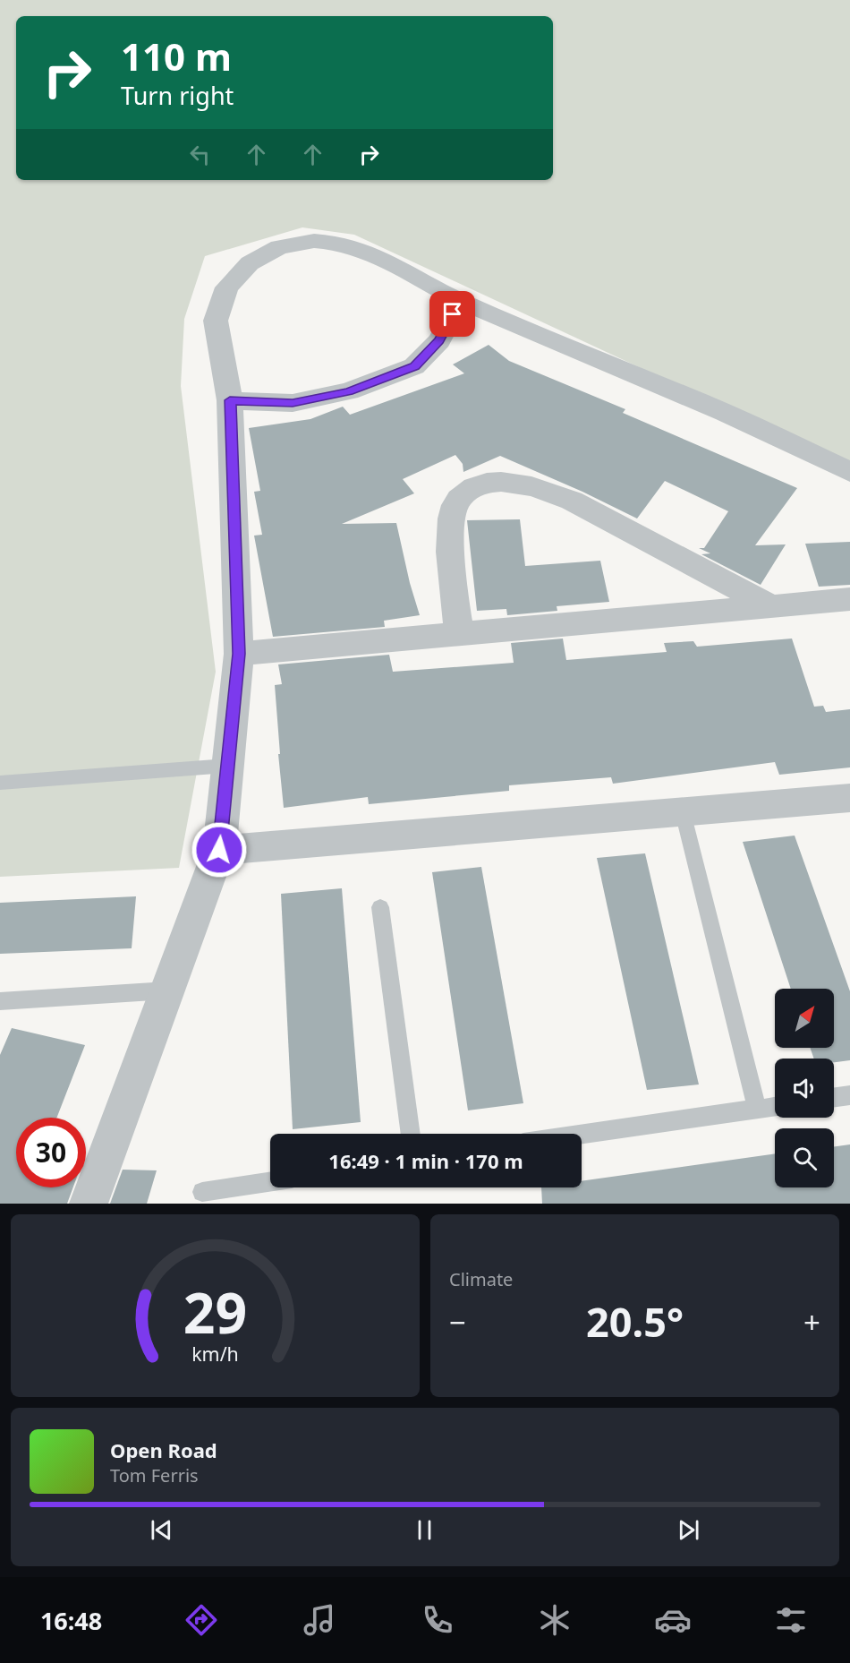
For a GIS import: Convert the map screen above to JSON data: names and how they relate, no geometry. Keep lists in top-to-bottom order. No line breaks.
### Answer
{"north":"top right","page":{"turn":["110 m","Turn right"],"limit":"30","trip":"16:49 · 1 min · 170 m","tile":"Climate","heat":["−","20.5°","+"],"song":["Open Road","Tom Ferris"],"tabs":"16:48","gauge":["29","km/h"]}}
